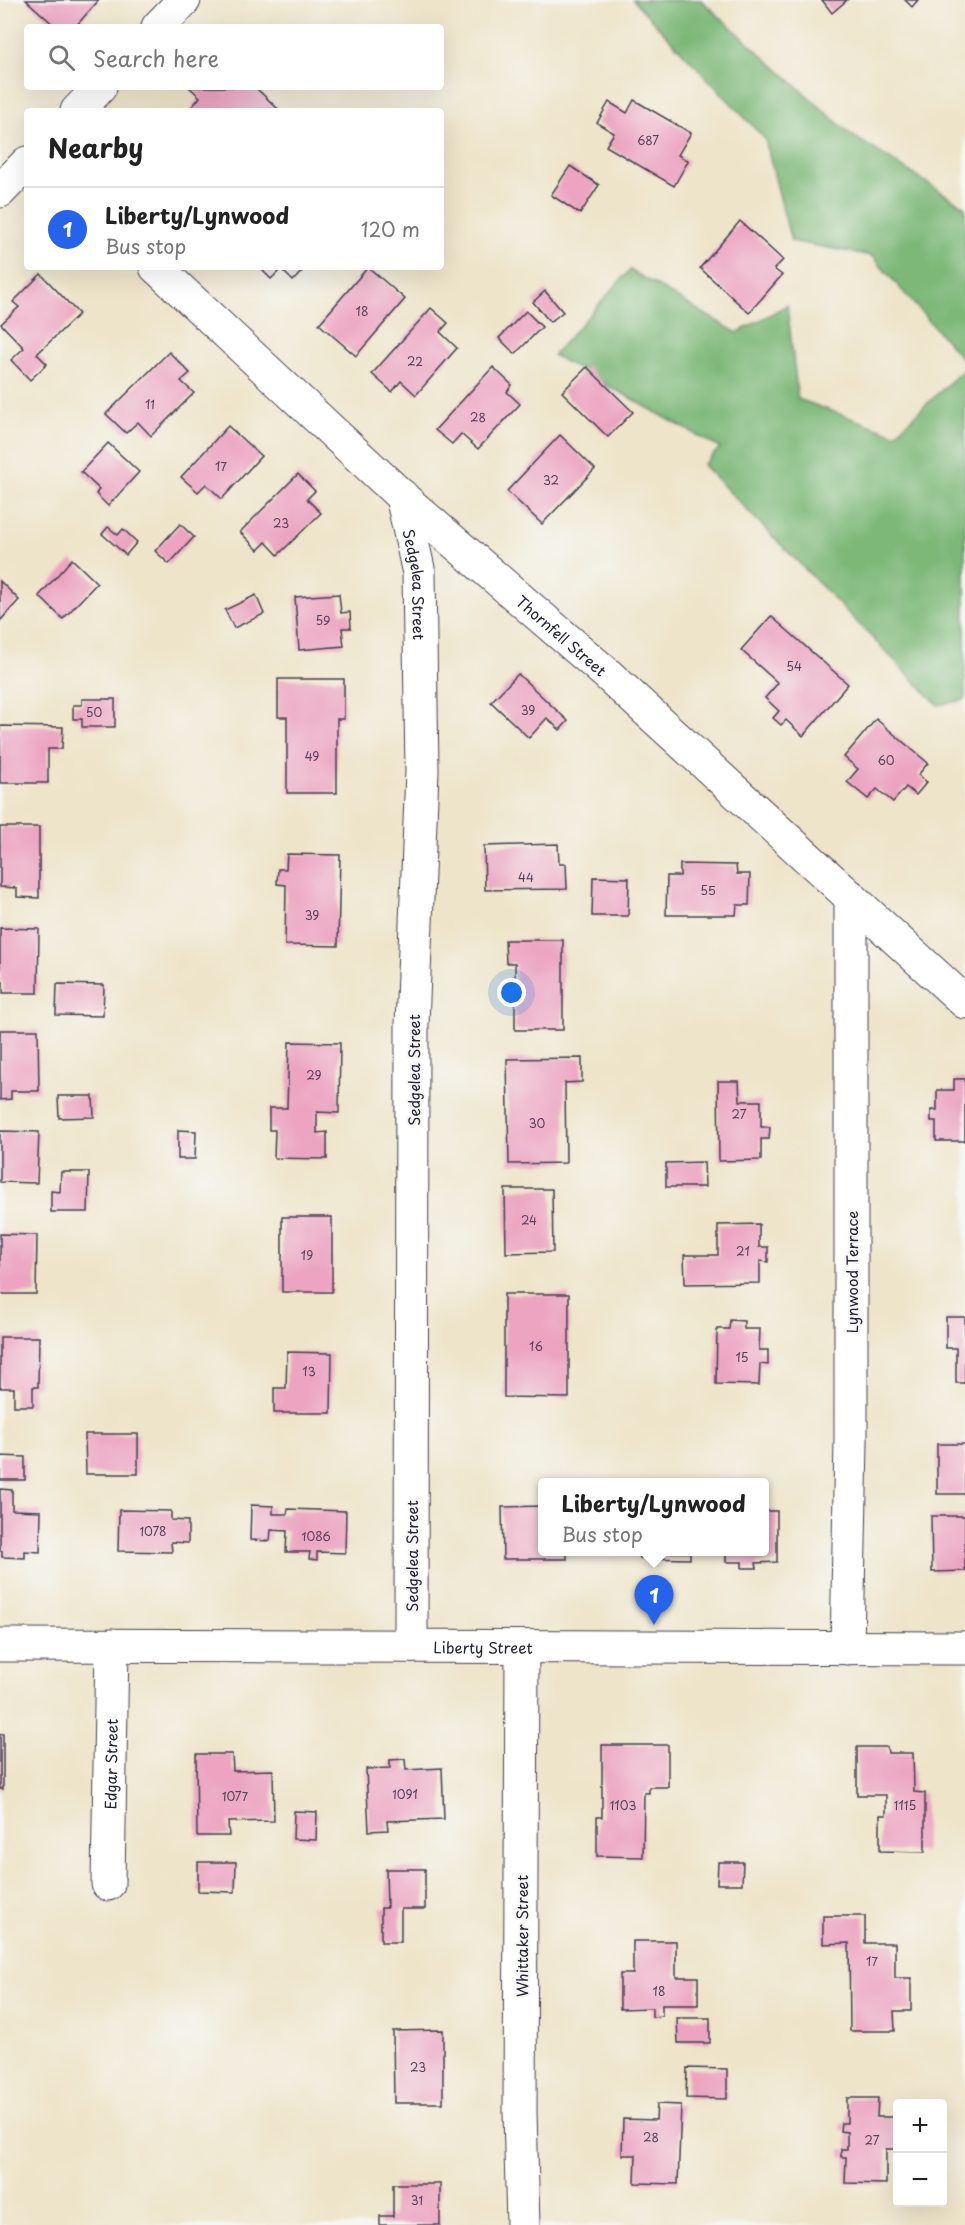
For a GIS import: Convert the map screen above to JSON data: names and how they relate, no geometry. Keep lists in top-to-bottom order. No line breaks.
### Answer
{"streets":{"street":["Sedgelea Street","Thornfell Street","Lynwood Terrace","Liberty Street","Edgar Street","Whittaker Street"]},"crossings":[["Sedgelea Street","Thornfell Street"],["Sedgelea Street","Liberty Street"],["Thornfell Street","Lynwood Terrace"],["Lynwood Terrace","Liberty Street"],["Liberty Street","Edgar Street"],["Liberty Street","Whittaker Street"]],"house_numbers":["687","18","22","11","28","17","32","23","59","54","39","50","49","60","44","55","39","29","27","30","24","21","19","16","15","13","1078","1086","1091","1077","1103","1115","17","18","23","28","27","31"],"page":{"search":"Search here","heading":"Nearby","list":[{"mark":"1","name":"Liberty/Lynwood","note":"Bus stop","value":"120 m"}],"popup":["Liberty/Lynwood","Bus stop"],"pins":"1","map_buttons":["+","−"]}}
